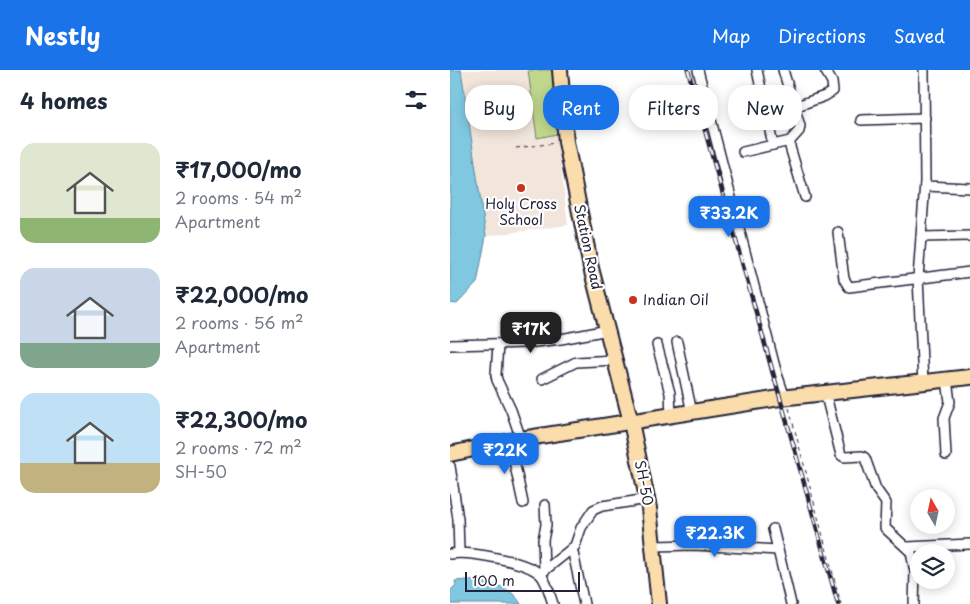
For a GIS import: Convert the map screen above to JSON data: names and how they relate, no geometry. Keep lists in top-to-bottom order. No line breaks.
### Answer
{"streets":{"main road":["Station Road","SH-50"]},"crossings":[["Station Road","SH-50"]],"places":["Holy Cross School","Indian Oil"],"scale_bar":"100 m","north":"top","page":{"header":"Nestly","nav":["Map","Directions","Saved"],"heading":"4 homes","chip":["Buy","Rent","Filters","New"],"list":[{"name":"₹17,000/mo","note":"2 rooms · 54 m² · Apartment"},{"name":"₹22,000/mo","note":"2 rooms · 56 m² · Apartment"},{"name":"₹22,300/mo","note":"2 rooms · 72 m² · SH-50"}],"price":["₹33.2K","₹17K","₹22K","₹22.3K"],"scale":"100 m"}}
